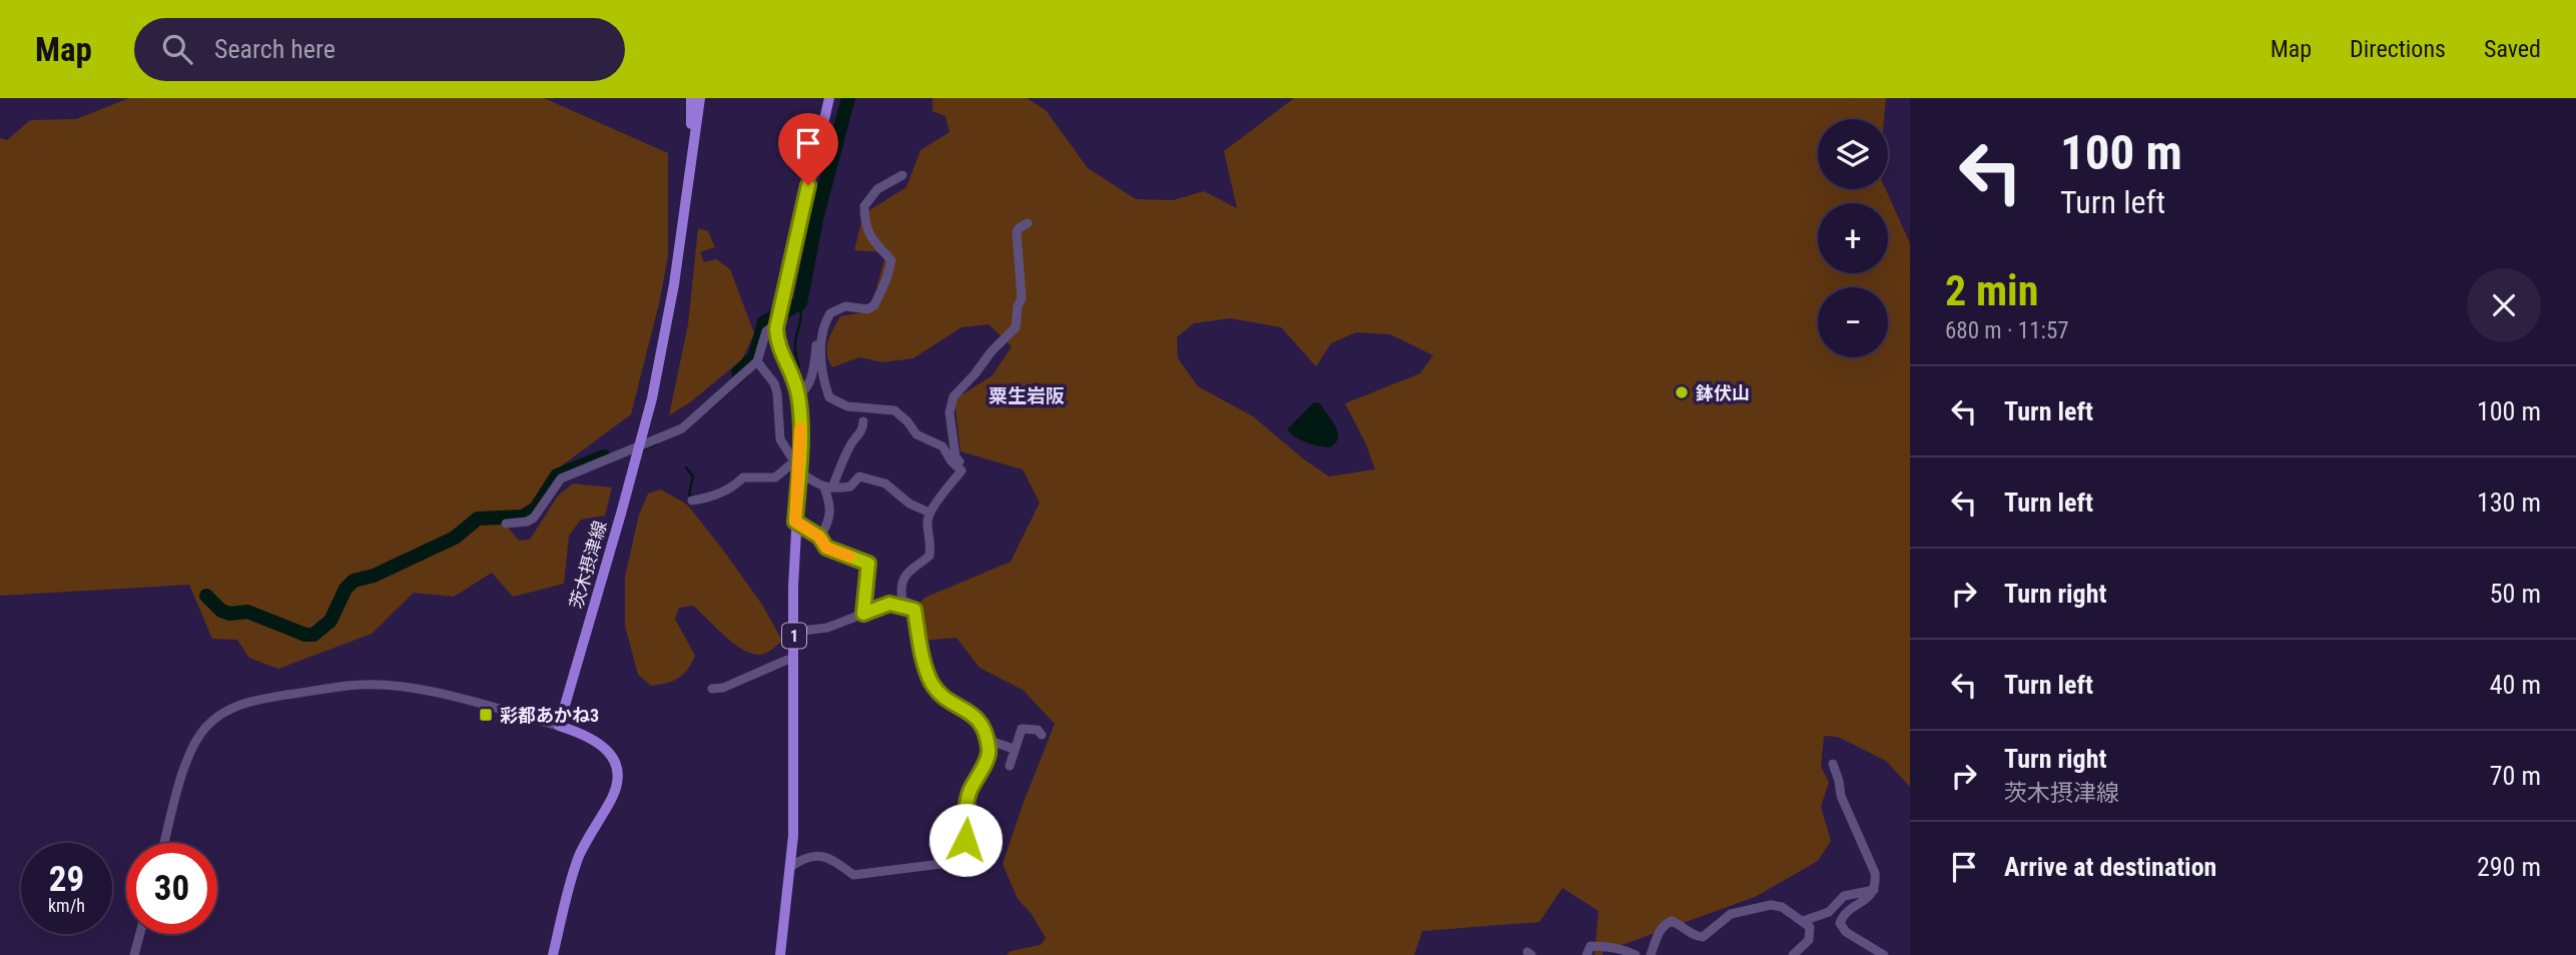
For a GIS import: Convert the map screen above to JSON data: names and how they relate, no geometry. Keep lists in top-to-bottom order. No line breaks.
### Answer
{"streets":{"main road":["茨木摂津線","1"]},"districts":["粟生岩阪"],"places":{"other":["鉢伏山"],"transit":["彩都あかね3"]},"page":{"header":"Map","search":"Search here","nav":["Map","Directions","Saved"],"turn":["100 m","Turn left"],"map_buttons":["+","−"],"heading":["2 min","680 m · 11:57"],"list":[{"name":"Turn left","value":"100 m"},{"name":"Turn left","value":"130 m"},{"name":"Turn right","value":"50 m"},{"name":"Turn left","value":"40 m"},{"name":"Turn right","note":"茨木摂津線","value":"70 m"},{"name":"Arrive at destination","value":"290 m"}],"speed":"29 km/h","limit":"30"}}
